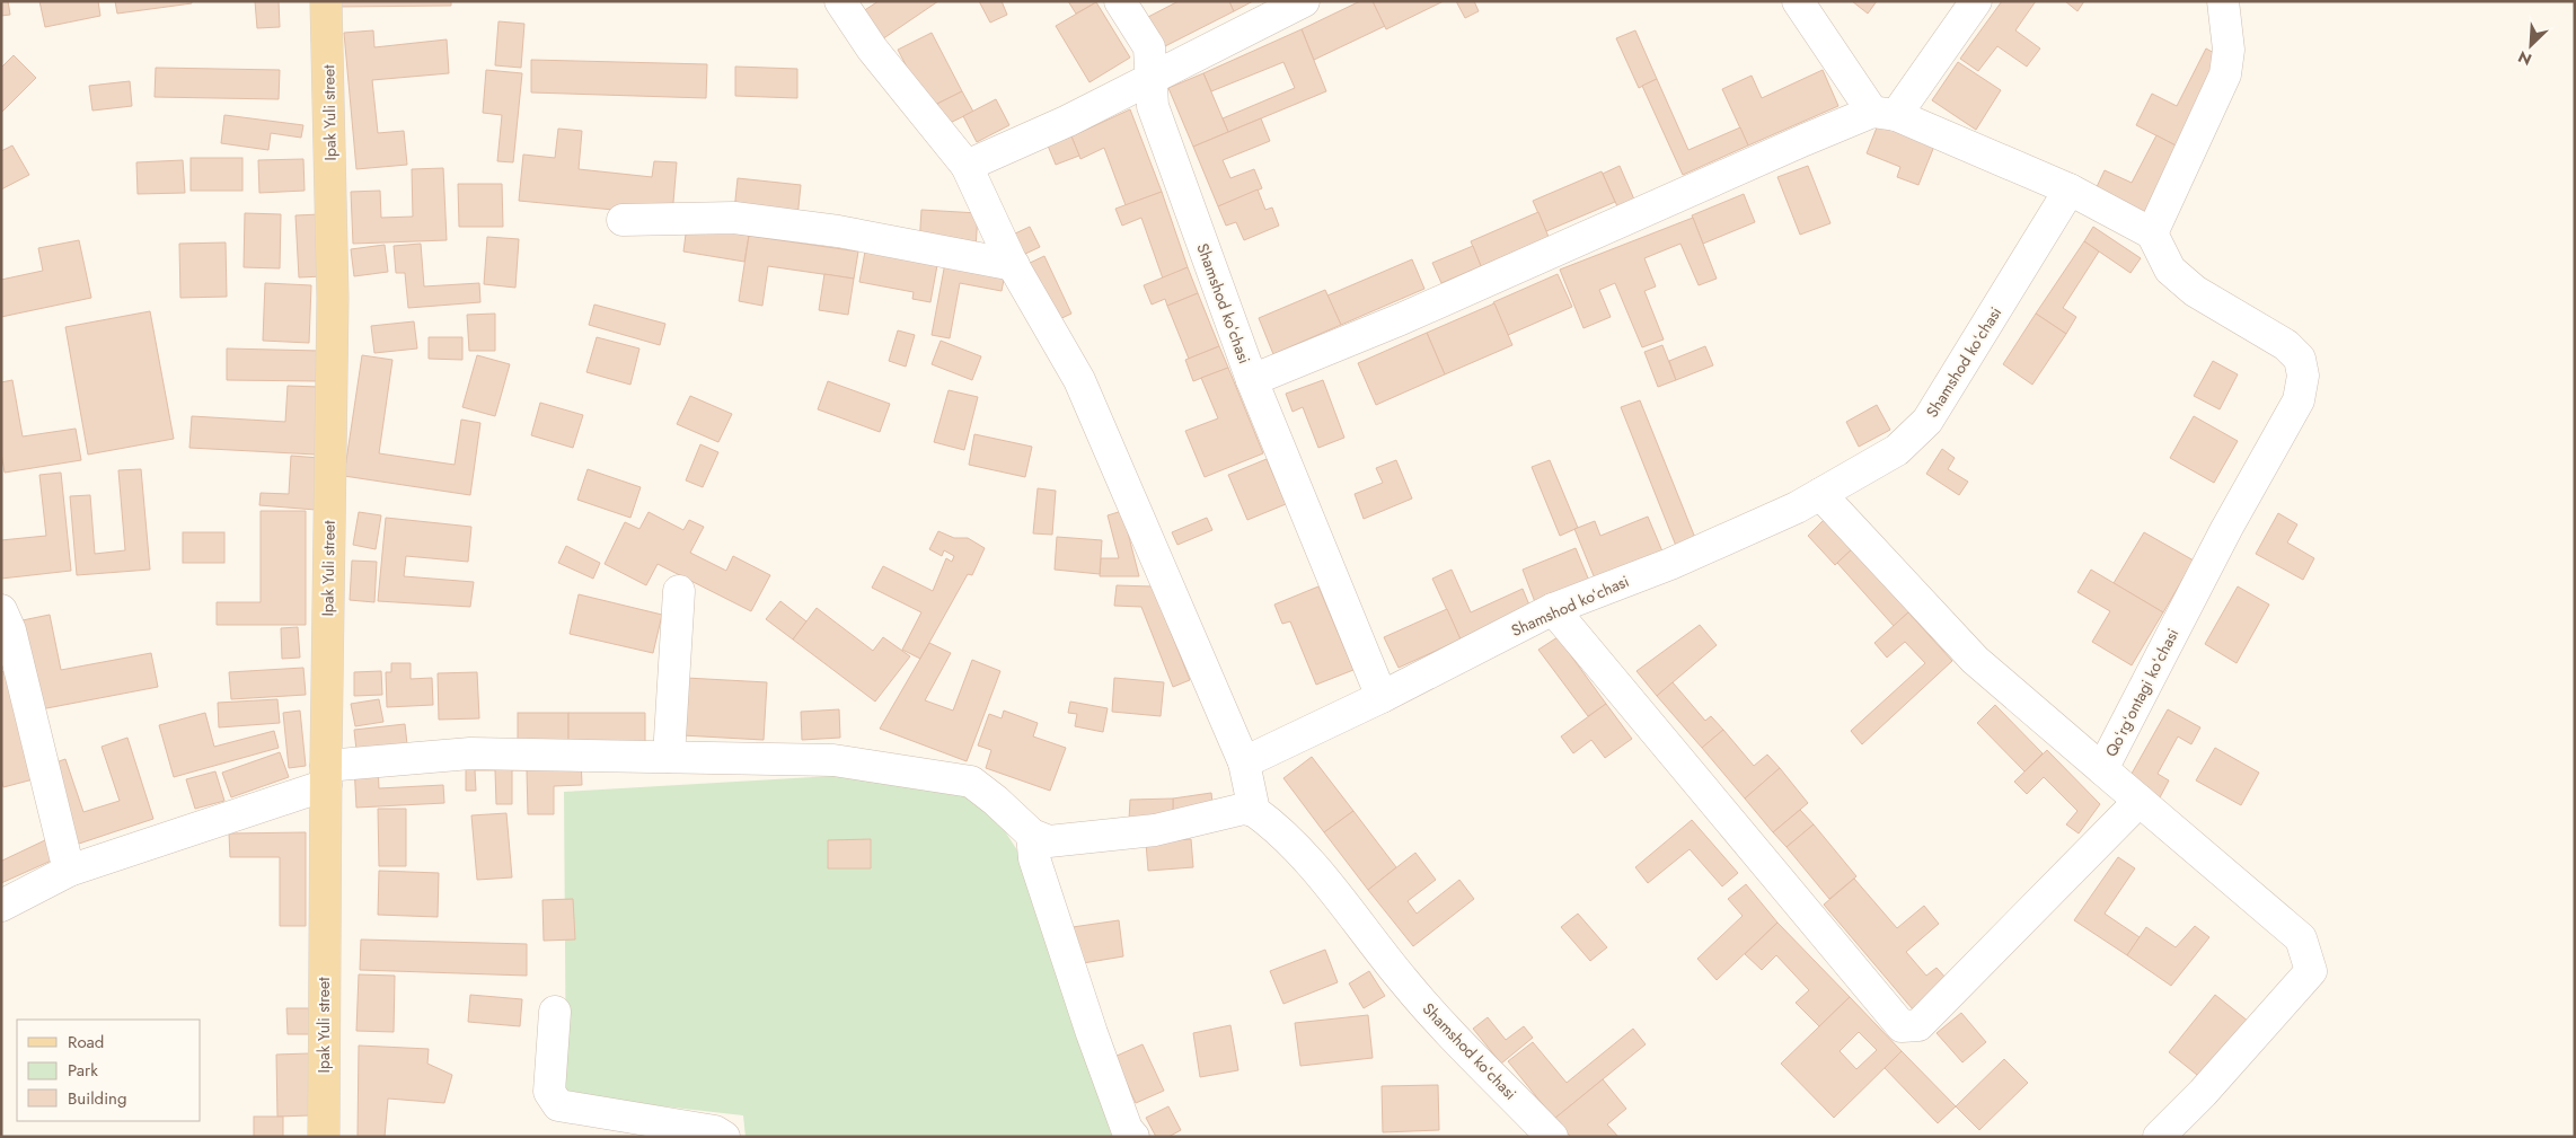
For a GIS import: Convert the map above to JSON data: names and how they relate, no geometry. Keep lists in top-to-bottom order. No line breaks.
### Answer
{"streets":{"main road":["Ipak Yuli street"],"street":["Shamshod koʻchasi","Qoʻrgʻontagi koʻchasi"]},"legend":["Road","Park","Building"],"north":"bottom left"}
